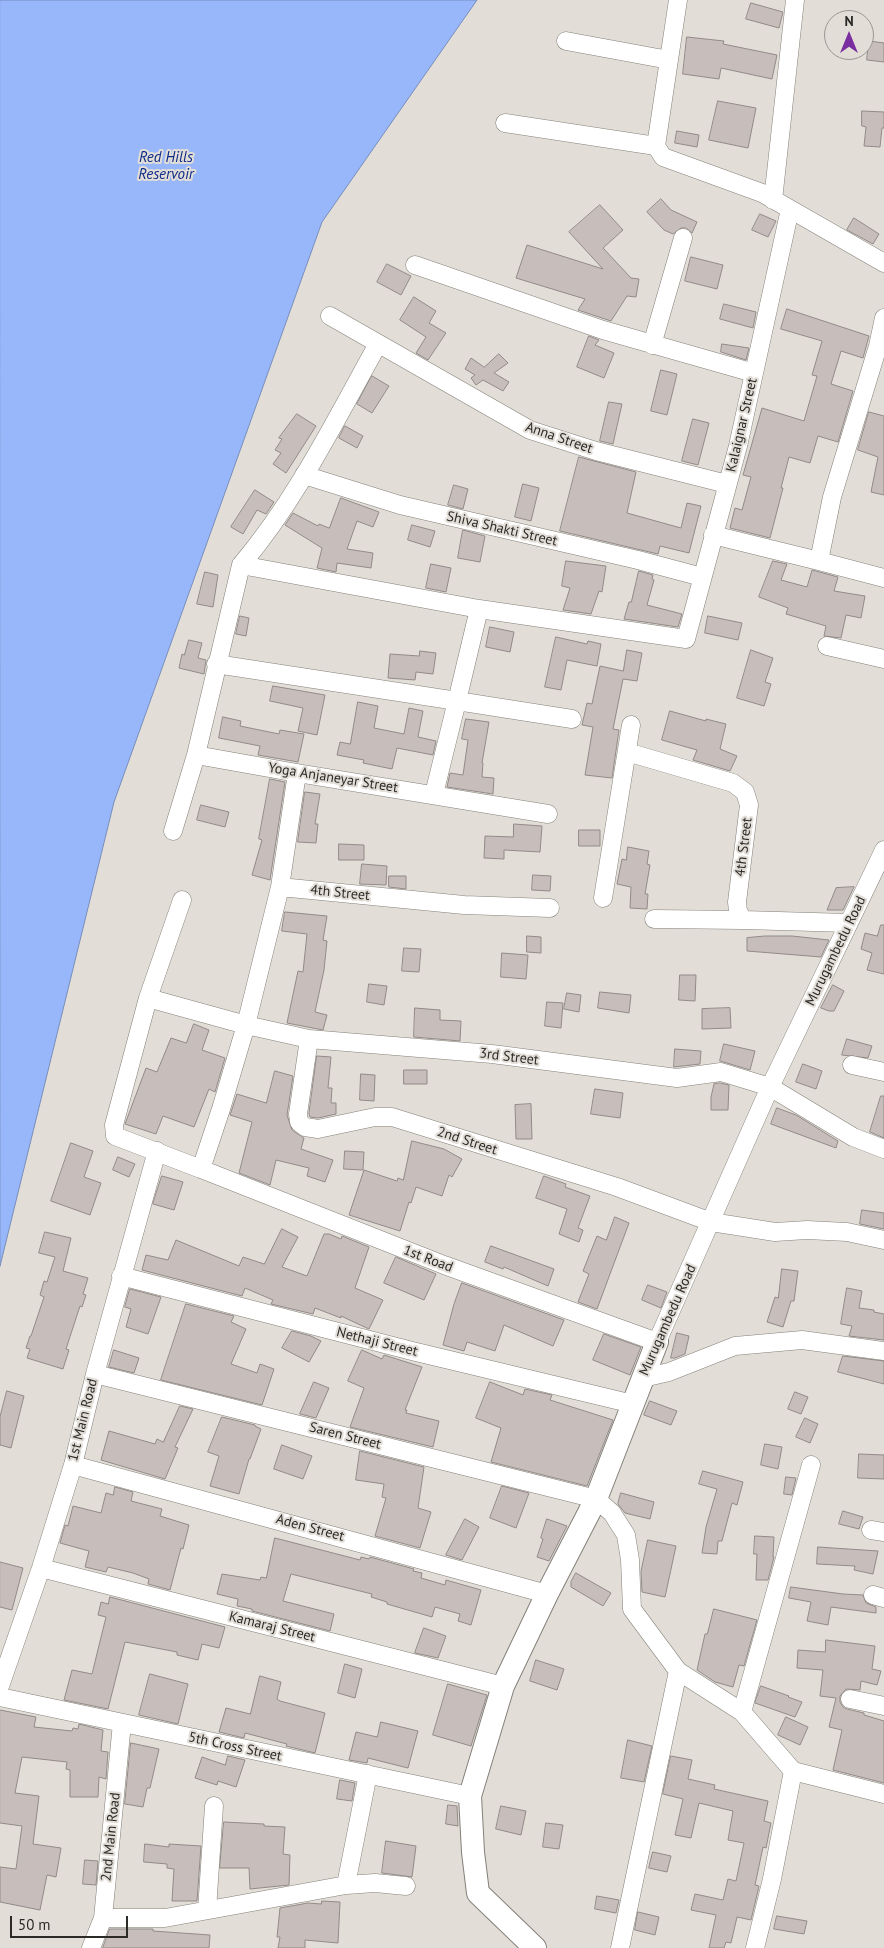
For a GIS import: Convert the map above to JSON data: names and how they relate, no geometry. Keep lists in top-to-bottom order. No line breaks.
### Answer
{"streets":{"street":["Kalaignar Street","Anna Street","Shiva Shakti Street","Yoga Anjaneyar Street","4th Street","Murugambedu Road","3rd Street","2nd Street","1st Road","Nethaji Street","1st Main Road","Saren Street","Aden Street","Kamaraj Street","5th Cross Street","2nd Main Road"]},"crossings":[["Kalaignar Street","Anna Street"],["Kalaignar Street","Shiva Shakti Street"],["Murugambedu Road","3rd Street"],["Murugambedu Road","2nd Street"],["Murugambedu Road","1st Road"],["Murugambedu Road","Nethaji Street"],["Murugambedu Road","Saren Street"],["Murugambedu Road","Aden Street"],["Murugambedu Road","Kamaraj Street"],["Murugambedu Road","5th Cross Street"],["3rd Street","2nd Street"],["3rd Street","1st Road"],["1st Road","1st Main Road"],["Nethaji Street","1st Main Road"],["1st Main Road","Saren Street"],["1st Main Road","Aden Street"],["1st Main Road","Kamaraj Street"],["5th Cross Street","2nd Main Road"]],"water":["Red Hills Reservoir"],"scale_bar":"50 m","north":"top"}
